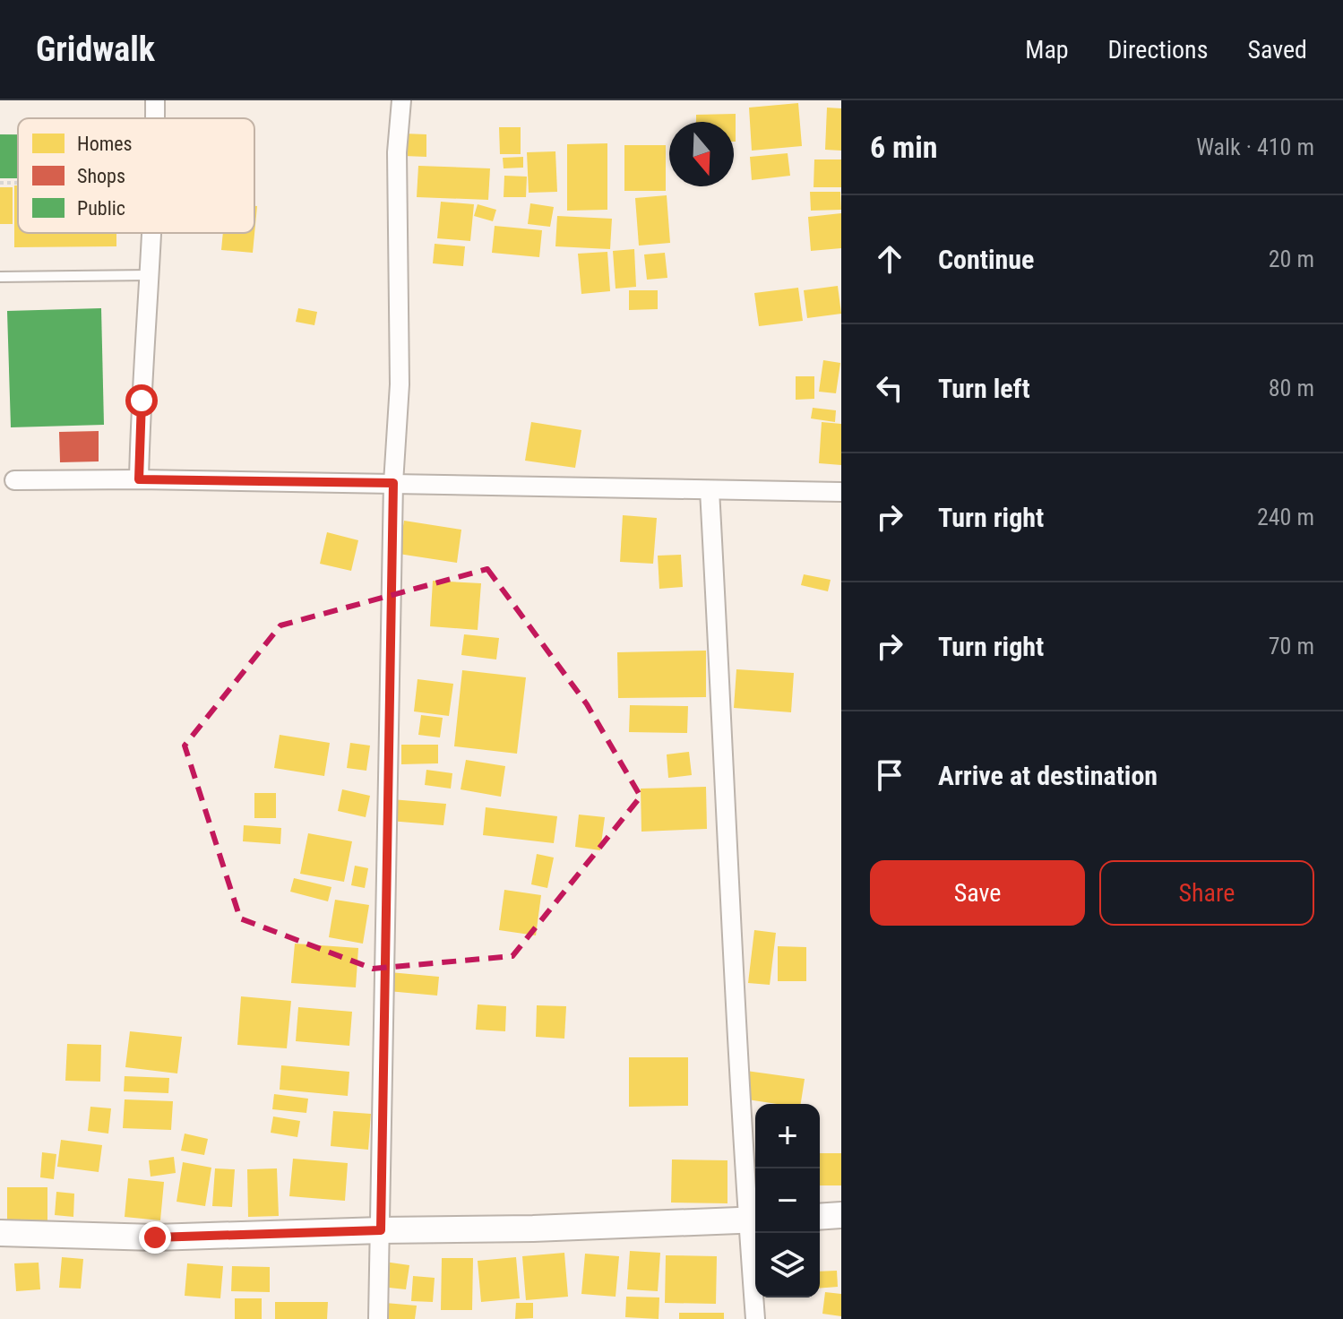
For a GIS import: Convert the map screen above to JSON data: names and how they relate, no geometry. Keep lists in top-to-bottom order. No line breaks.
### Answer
{"legend":["Homes","Shops","Public"],"north":"bottom","page":{"header":"Gridwalk","nav":["Map","Directions","Saved"],"heading":["6 min","Walk · 410 m"],"list":[["Continue","20 m"],["Turn left","80 m"],["Turn right","240 m"],["Turn right","70 m"],"Arrive at destination"],"buttons":["Save","Share"],"map_buttons":["+","−"]}}
